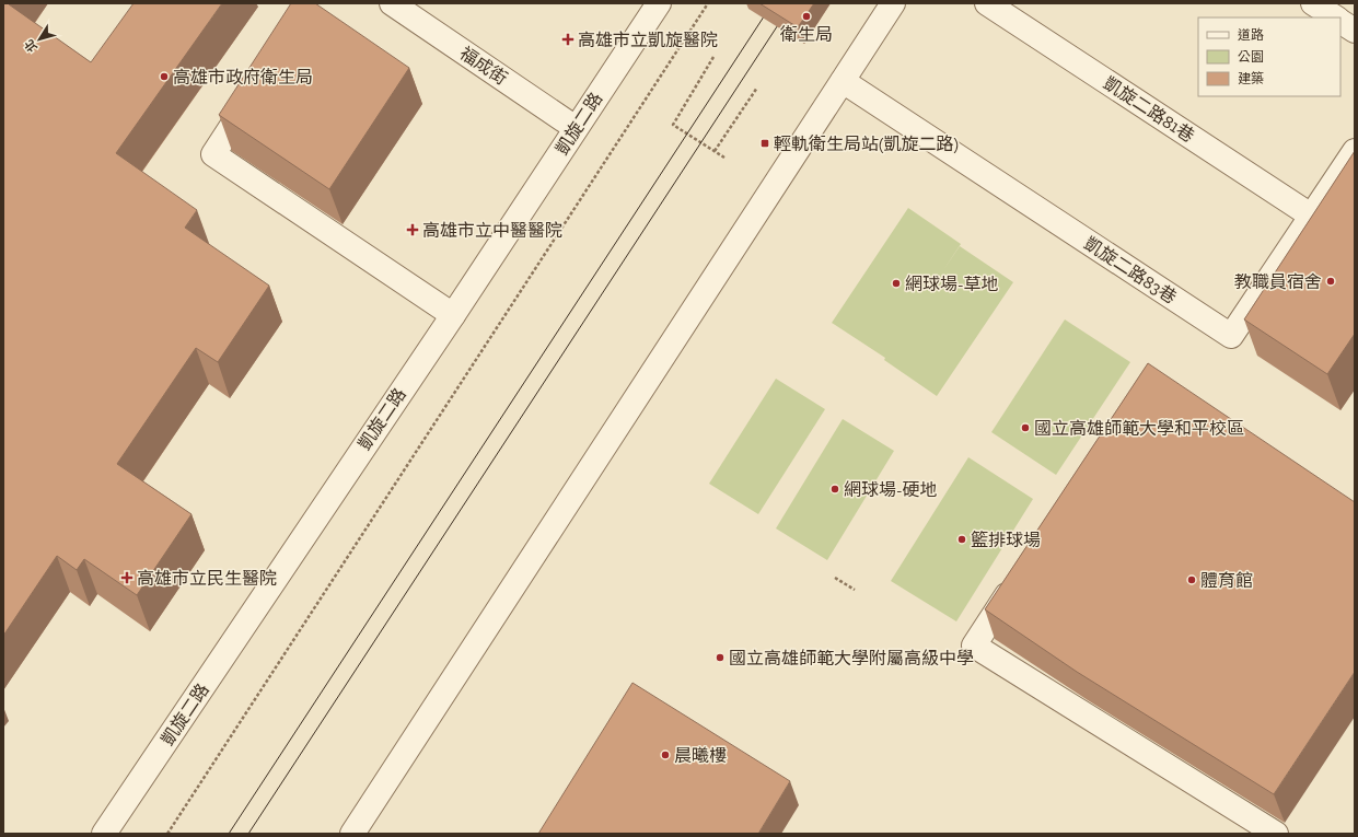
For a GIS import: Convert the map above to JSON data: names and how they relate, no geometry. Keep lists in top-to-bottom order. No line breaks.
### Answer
{"streets":{"street":["福成街","凱旋二路81巷","凱旋二路","凱旋二路83巷"]},"crossings":[["福成街","凱旋二路"],["凱旋二路81巷","凱旋二路83巷"]],"places":{"other":["衛生局","高雄市政府衛生局","教職員宿舍","網球場-草地","國立高雄師範大學和平校區","網球場-硬地","籃排球場","體育館","國立高雄師範大學附屬高級中學","晨曦樓"],"health":["高雄市立凱旋醫院","高雄市立中醫醫院","高雄市立民生醫院"],"transit":["輕軌衛生局站(凱旋二路)"]},"legend":["道路","公園","建築"],"north":"bottom left"}
